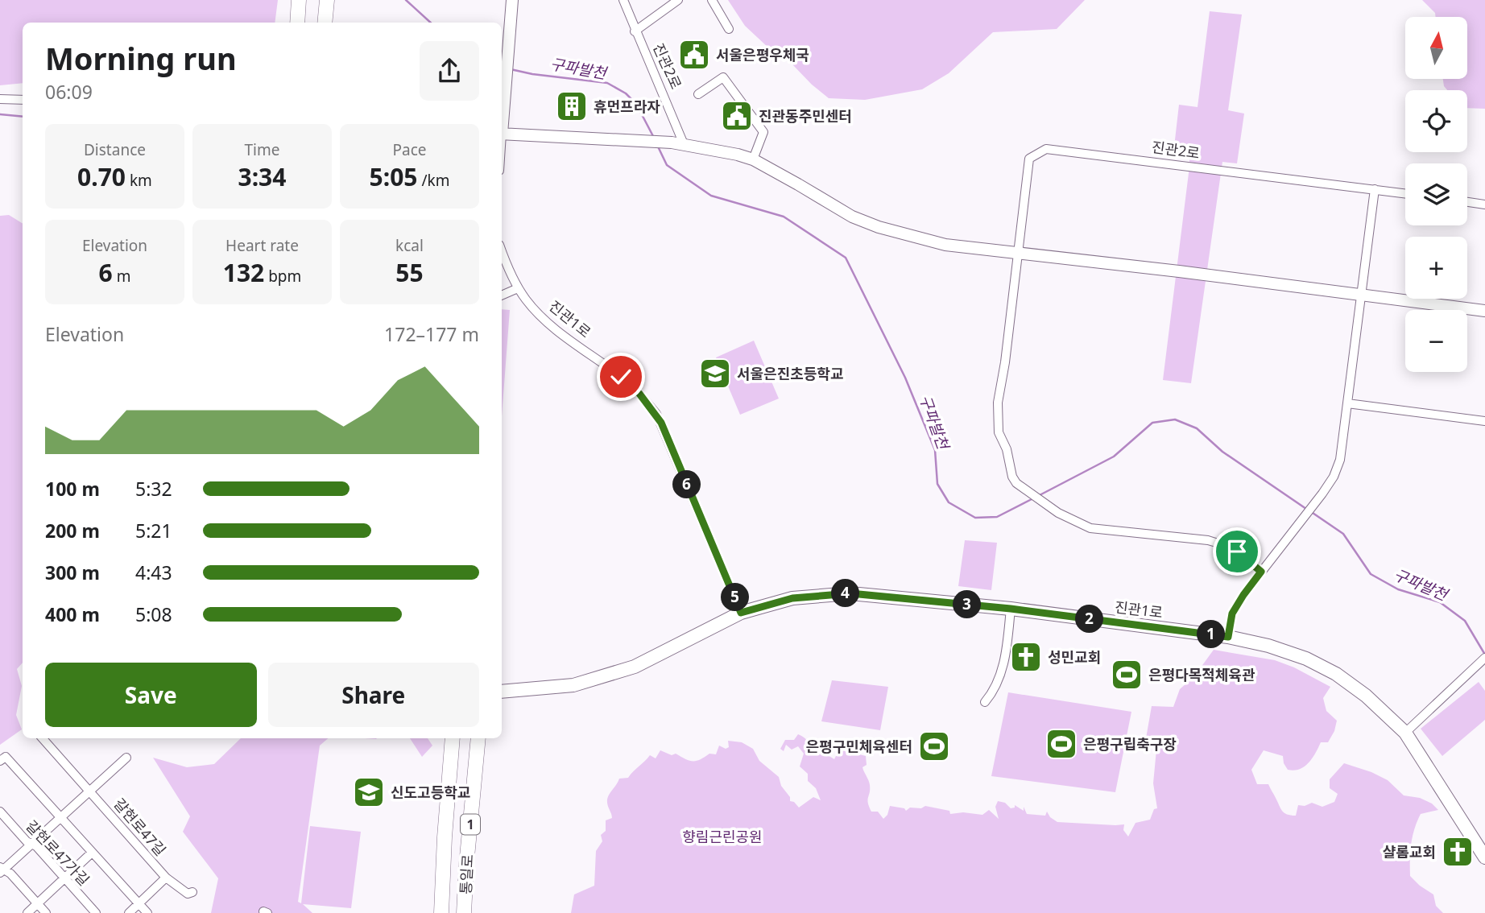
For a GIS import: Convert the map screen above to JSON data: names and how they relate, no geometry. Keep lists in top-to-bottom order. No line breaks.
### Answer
{"streets":{"main road":["진관1로","1","통일로"],"street":["진관2로","갈현로47길","갈현로47가길"]},"water":["구파발천"],"parks":["향림근린공원"],"places":{"public building":["서울은평우체국","진관동주민센터"],"building":["휴먼프라자"],"school or university":["서울은진초등학교","신도고등학교"],"church":["성민교회","샬롬교회"],"sports":["은평다목적체육관","은평구립축구장","은평구민체육센터"]},"north":"top","page":{"map_buttons":["+","−"],"heading":["Morning run","06:09"],"stats":[["Distance","0.70 km"],["Time","3:34"],["Pace","5:05 /km"],["Elevation","6 m"],["Heart rate","132 bpm"],["kcal","55"]],"chart":["Elevation","172–177 m"],"list":[{"name":"100 m","note":"5:32"},{"name":"200 m","note":"5:21"},{"name":"300 m","note":"4:43"},{"name":"400 m","note":"5:08"}],"pins":["6","4","5","3","2","1"],"buttons":["Save","Share"]}}
